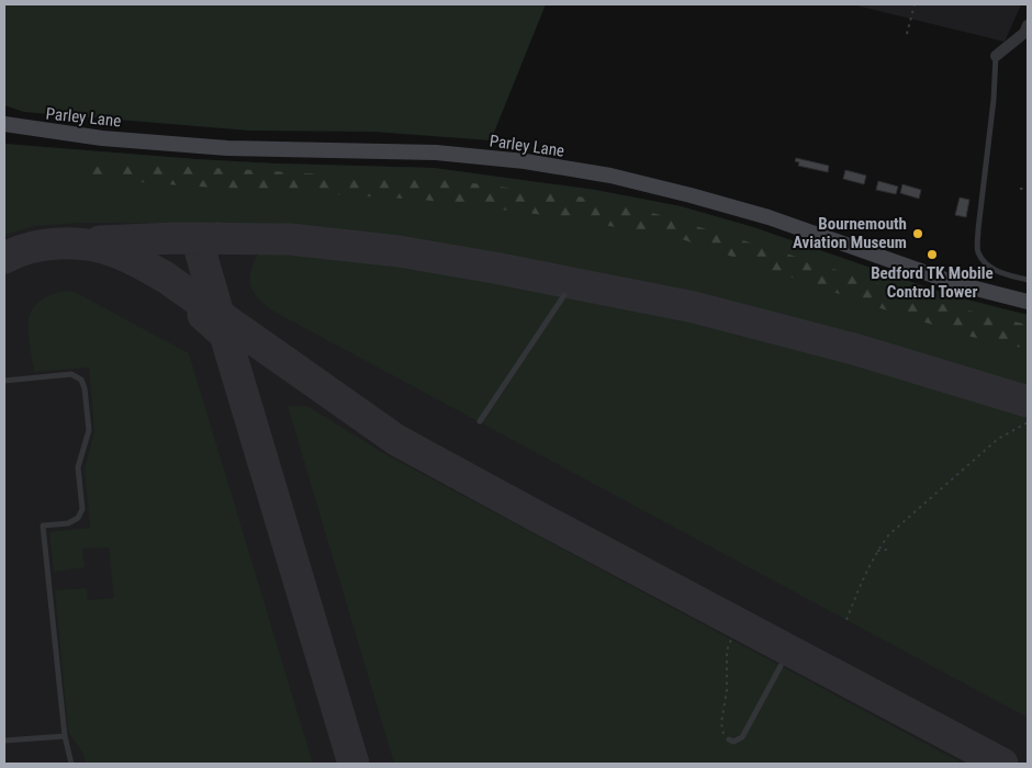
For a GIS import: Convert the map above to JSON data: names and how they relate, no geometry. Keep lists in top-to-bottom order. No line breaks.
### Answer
{"streets":{"main road":["Parley Lane"]},"places":["Bournemouth Aviation Museum","Bedford TK Mobile Control Tower"]}
